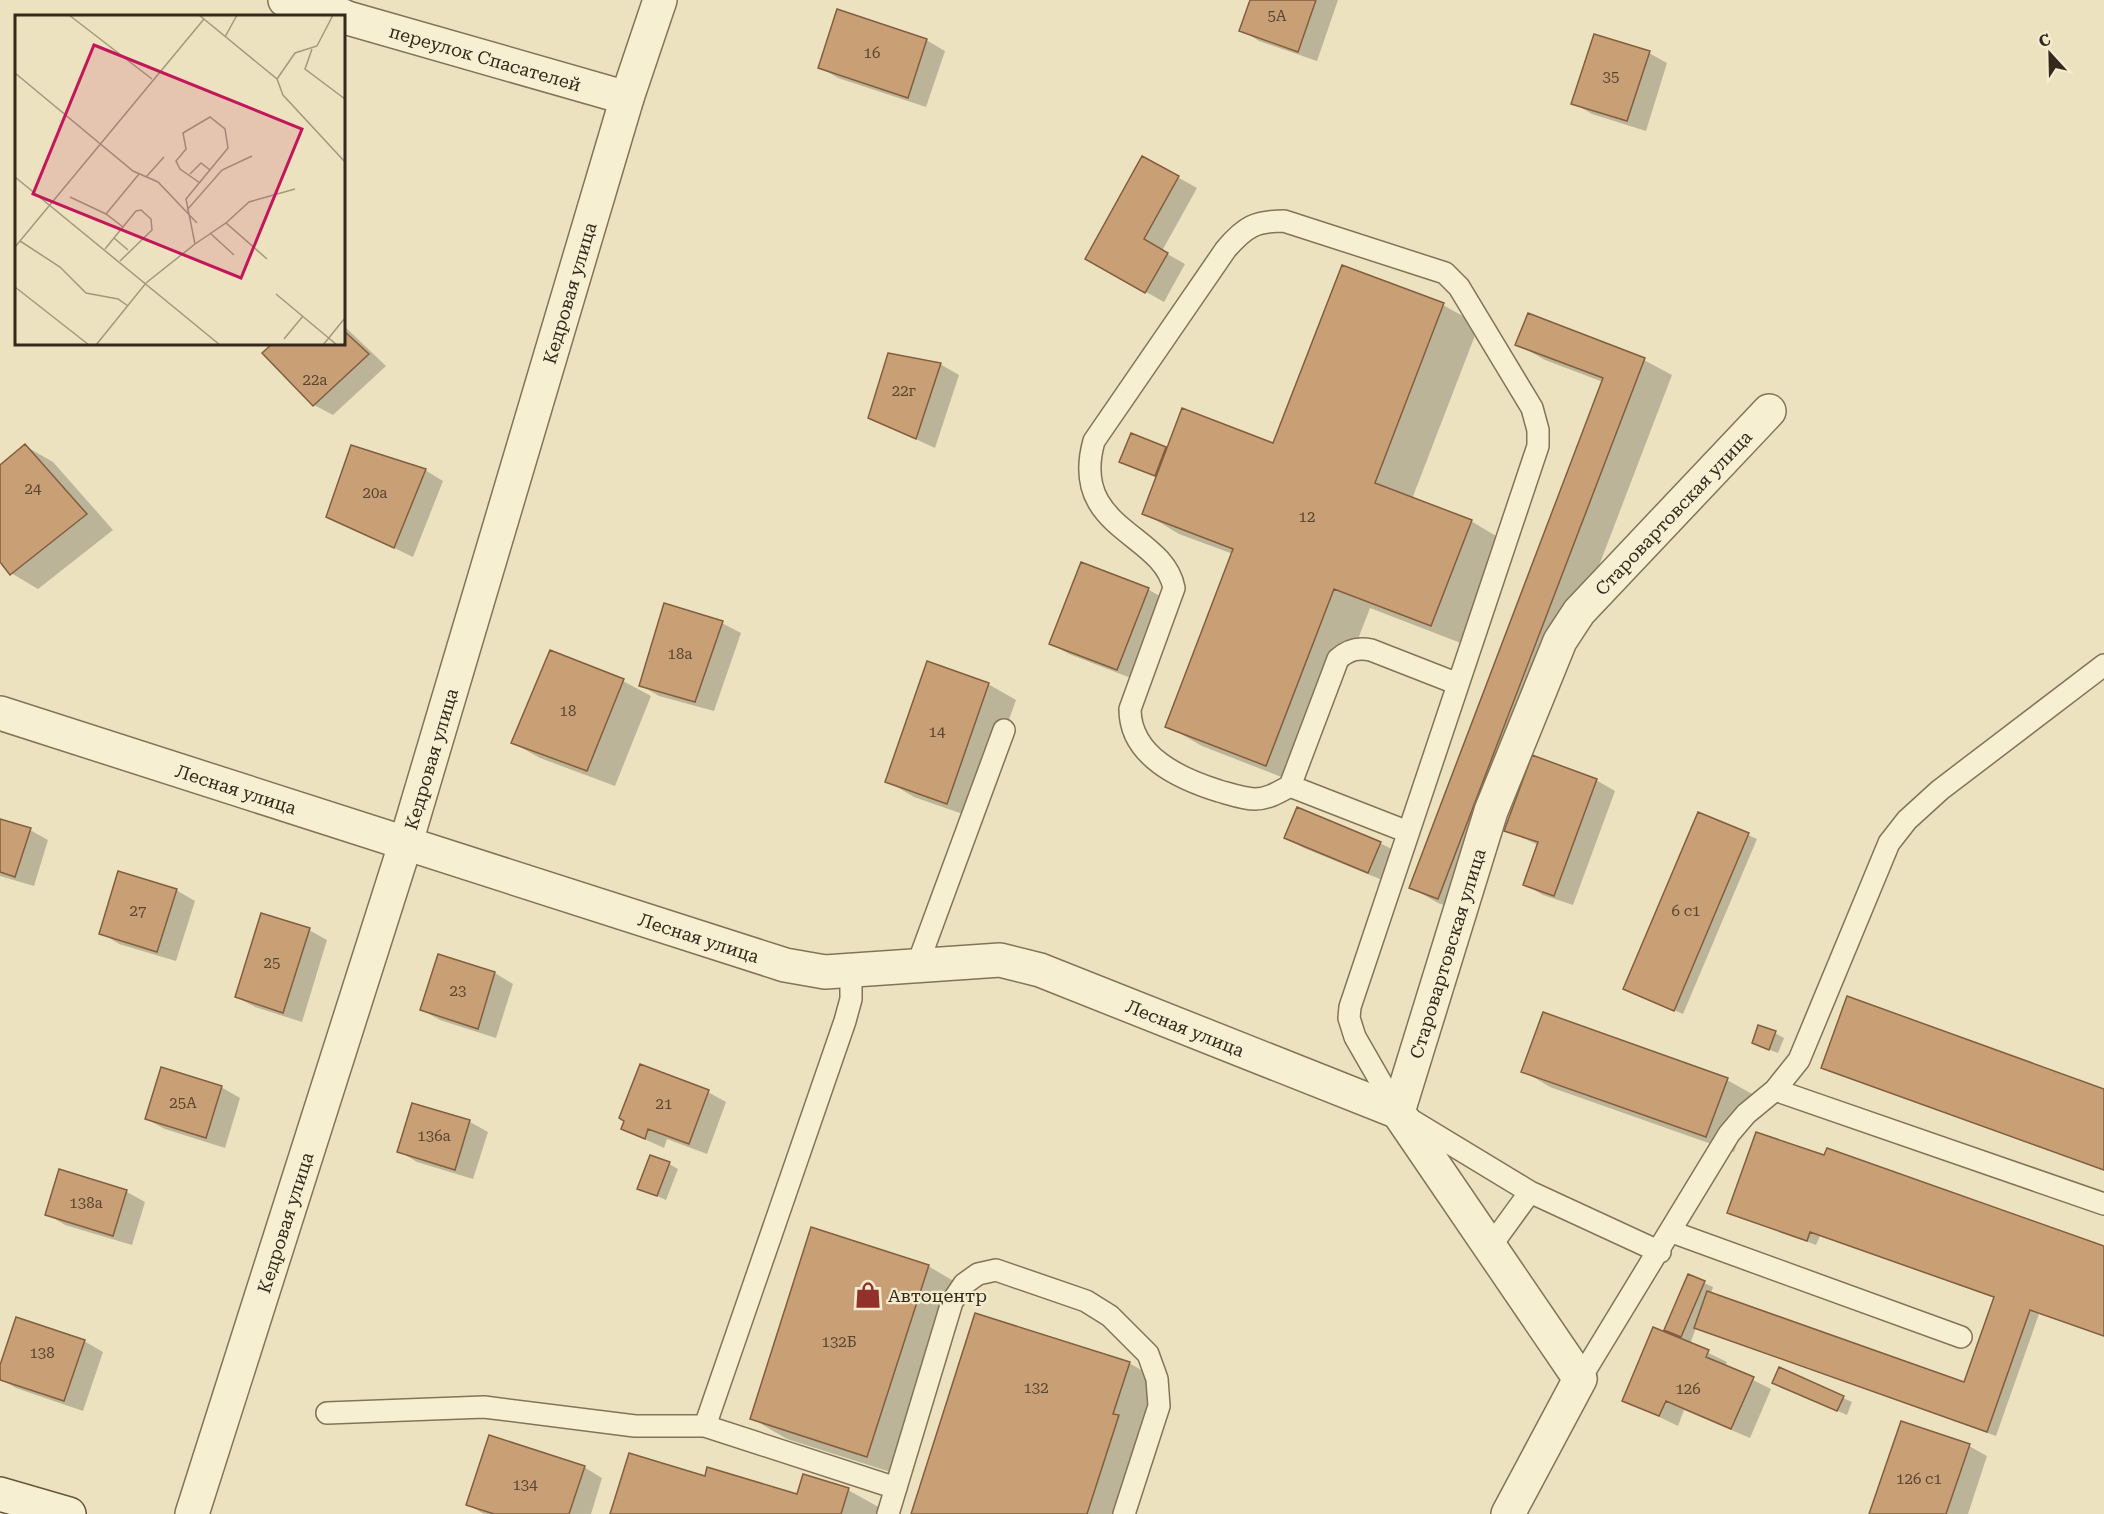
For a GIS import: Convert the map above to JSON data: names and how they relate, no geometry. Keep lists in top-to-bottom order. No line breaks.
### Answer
{"streets":{"street":["переулок Спасателей","Кедровая улица","Старовартовская улица","Лесная улица"]},"crossings":[["переулок Спасателей","Кедровая улица"],["Кедровая улица","Лесная улица"],["Старовартовская улица","Лесная улица"]],"places":{"shop":["Автоцентр"]},"house_numbers":["5А","16","35","22а","22г","24","20а","12","18а","18","14","27","6 с1","25","23","25А","21","136а","138а","132Б","138","132","126","126 с1","134"],"north":"top"}
